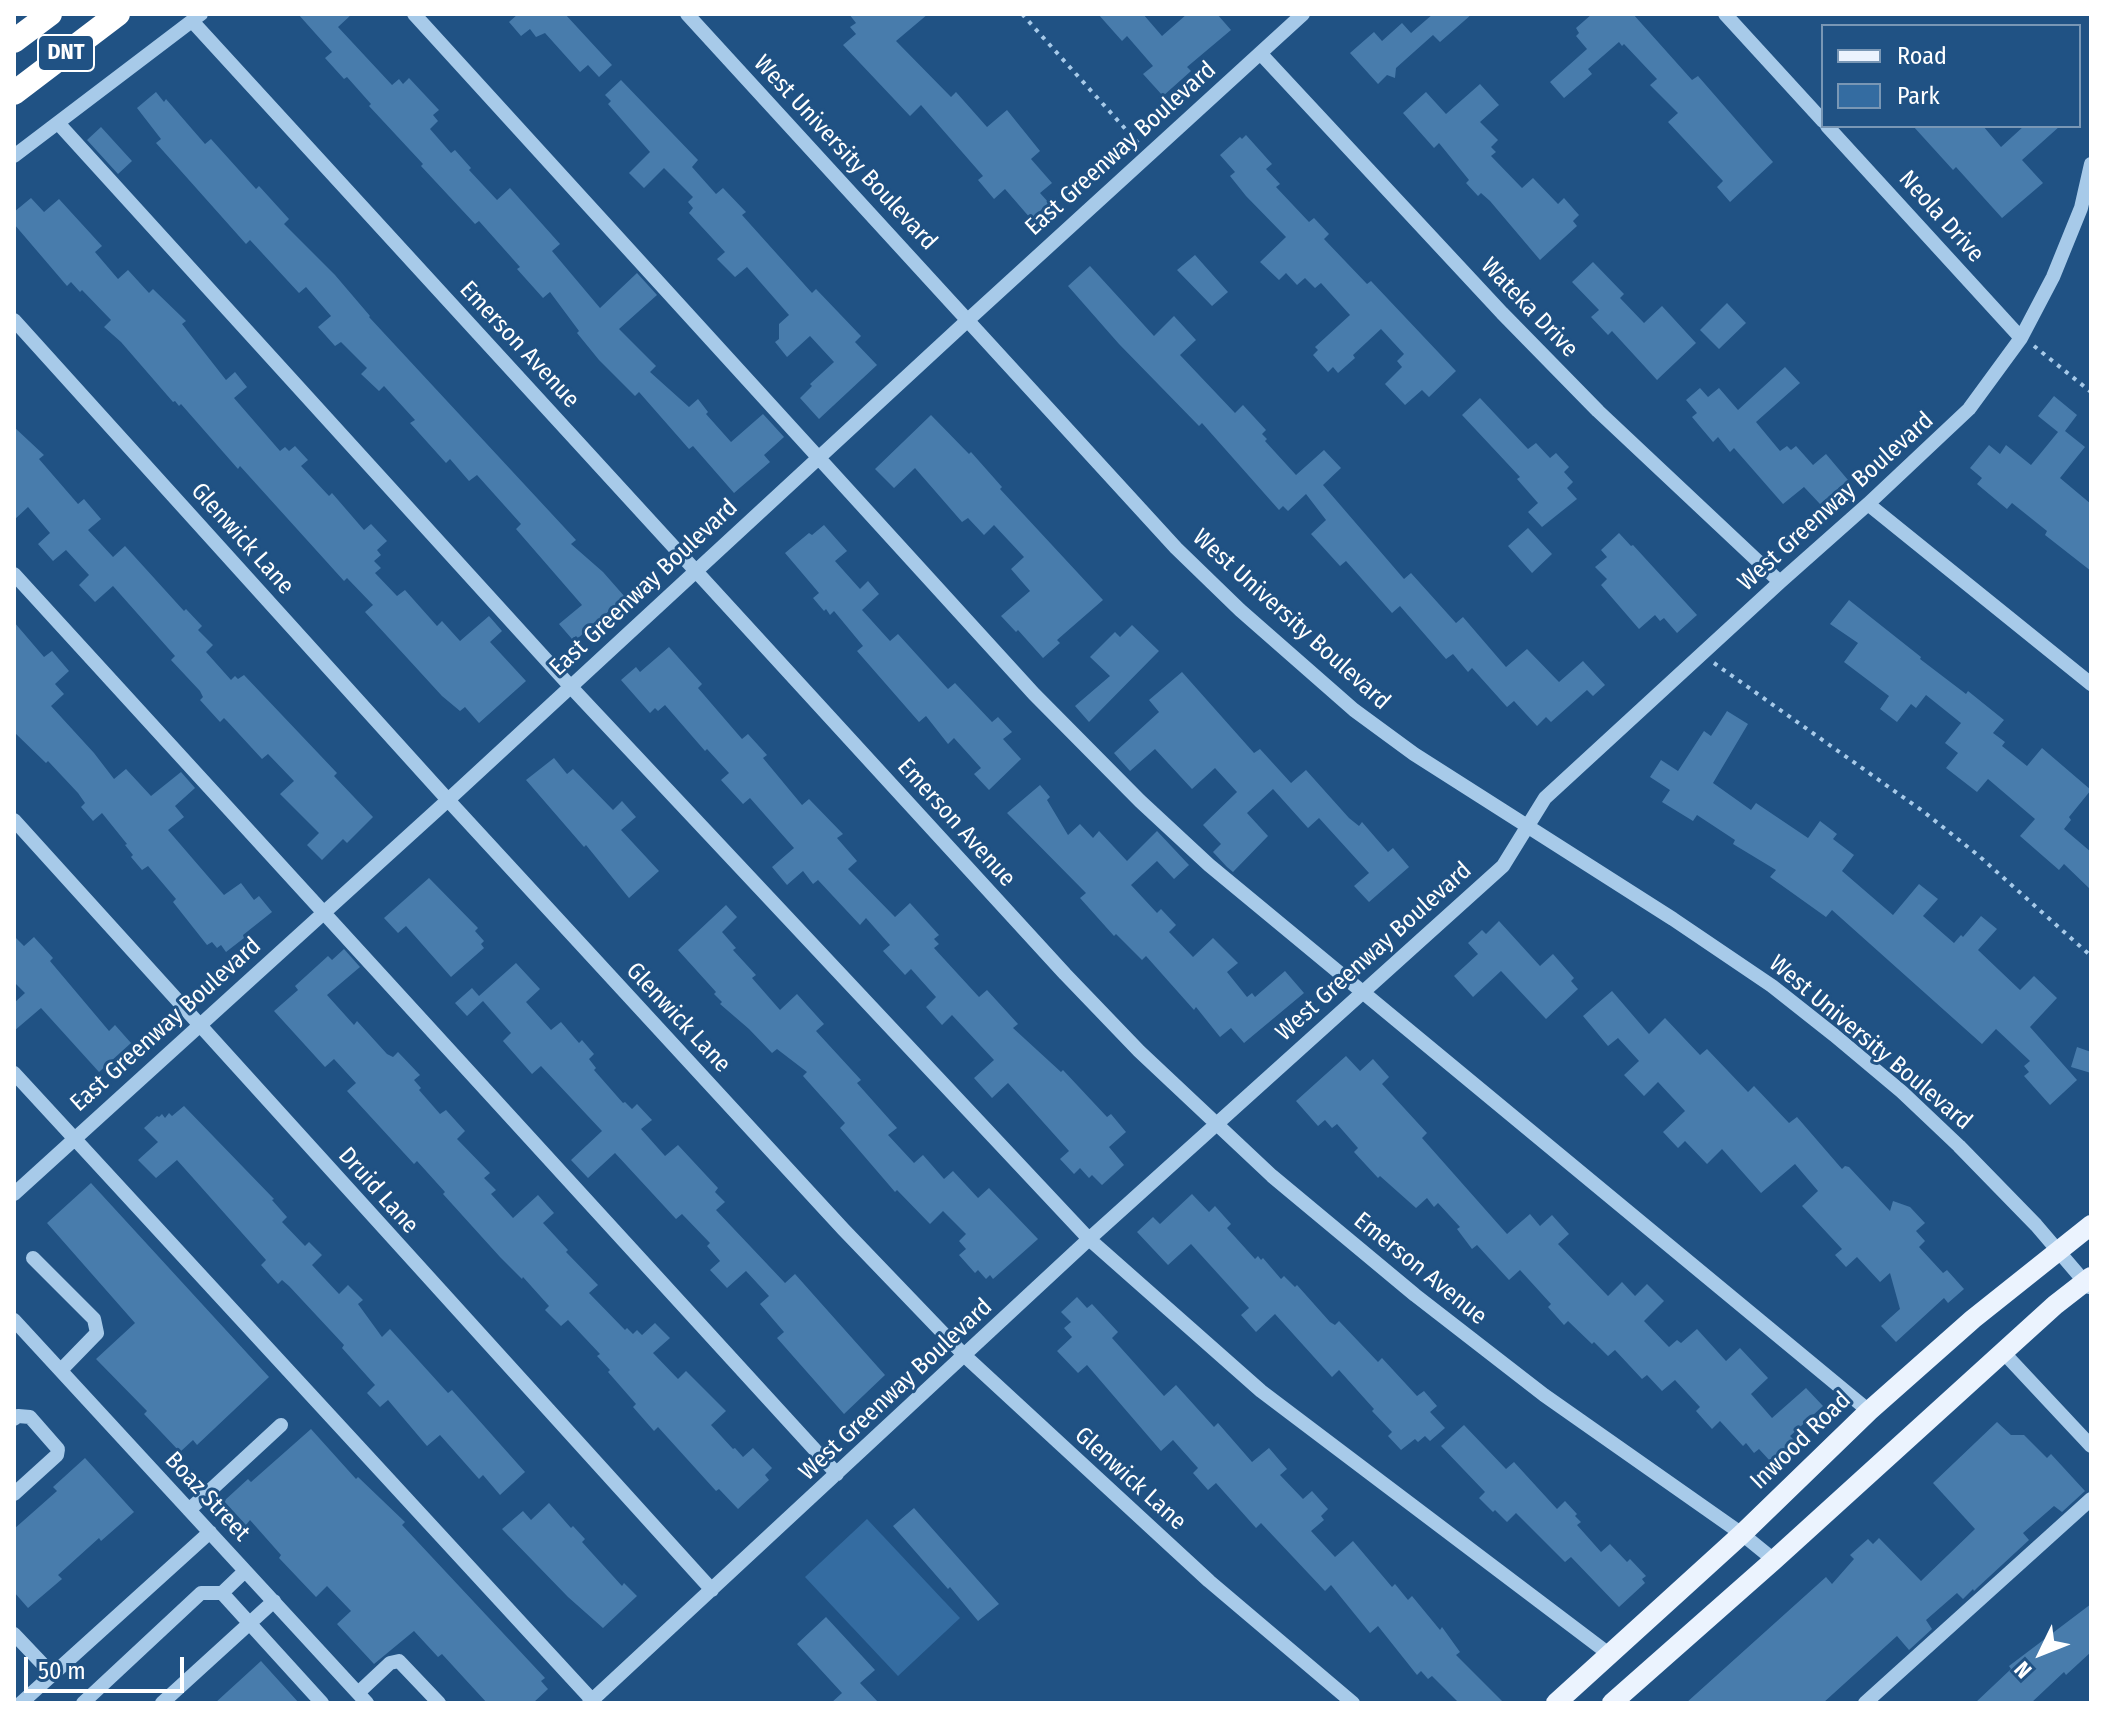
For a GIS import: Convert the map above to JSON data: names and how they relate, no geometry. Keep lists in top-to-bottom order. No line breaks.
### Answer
{"streets":{"highway":["DNT"],"main road":["Inwood Road"],"street":["East Greenway Boulevard","West University Boulevard","Neola Drive","Wateka Drive","Emerson Avenue","West Greenway Boulevard","Glenwick Lane","Druid Lane","Boaz Street"]},"crossings":[["East Greenway Boulevard","West University Boulevard"],["East Greenway Boulevard","Wateka Drive"],["East Greenway Boulevard","Emerson Avenue"],["East Greenway Boulevard","Glenwick Lane"],["East Greenway Boulevard","Druid Lane"],["West University Boulevard","West Greenway Boulevard"],["West University Boulevard","Inwood Road"],["Neola Drive","West Greenway Boulevard"],["Wateka Drive","West Greenway Boulevard"],["Emerson Avenue","West Greenway Boulevard"],["Emerson Avenue","Inwood Road"],["West Greenway Boulevard","Glenwick Lane"],["West Greenway Boulevard","Druid Lane"]],"legend":["Road","Park"],"scale_bar":"50 m","north":"bottom left"}
